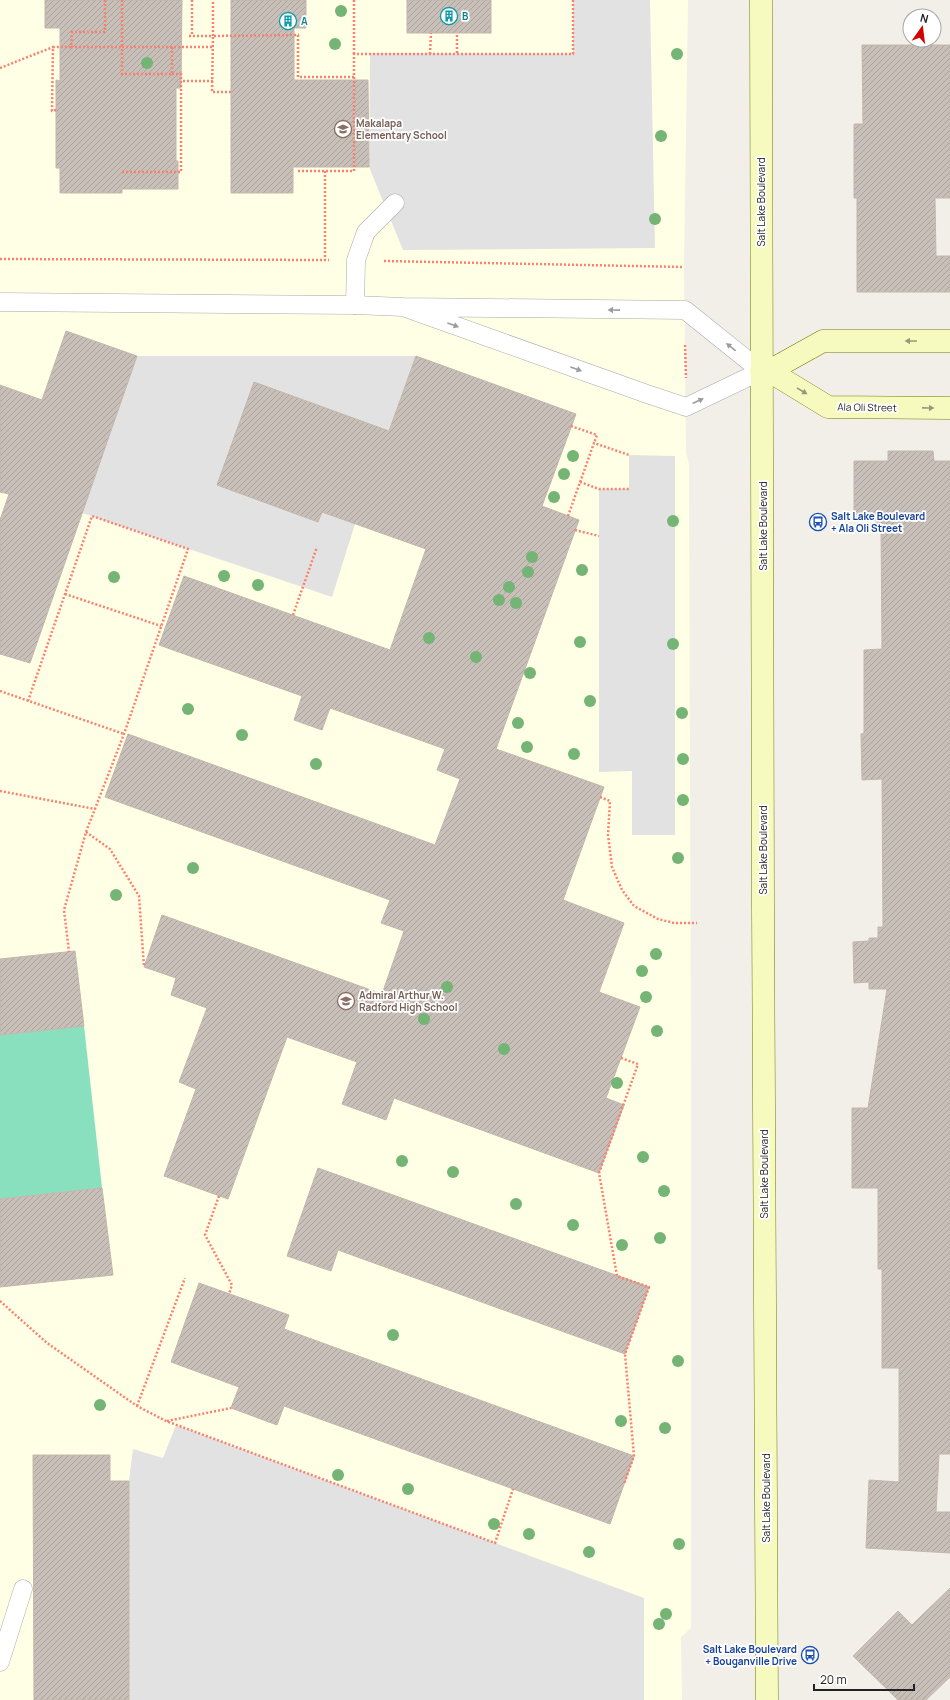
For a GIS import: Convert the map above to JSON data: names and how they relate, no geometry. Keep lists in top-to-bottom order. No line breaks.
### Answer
{"streets":{"main road":["Salt Lake Boulevard","Ala Oli Street"]},"crossings":[["Salt Lake Boulevard","Ala Oli Street"]],"places":{"building":["B","A"],"school or university":["Makalapa Elementary School","Admiral Arthur W. Radford High School"],"bus stop":["Salt Lake Boulevard + Ala Oli Street","Salt Lake Boulevard + Bouganville Drive"]},"scale_bar":"20 m","north":"top"}
